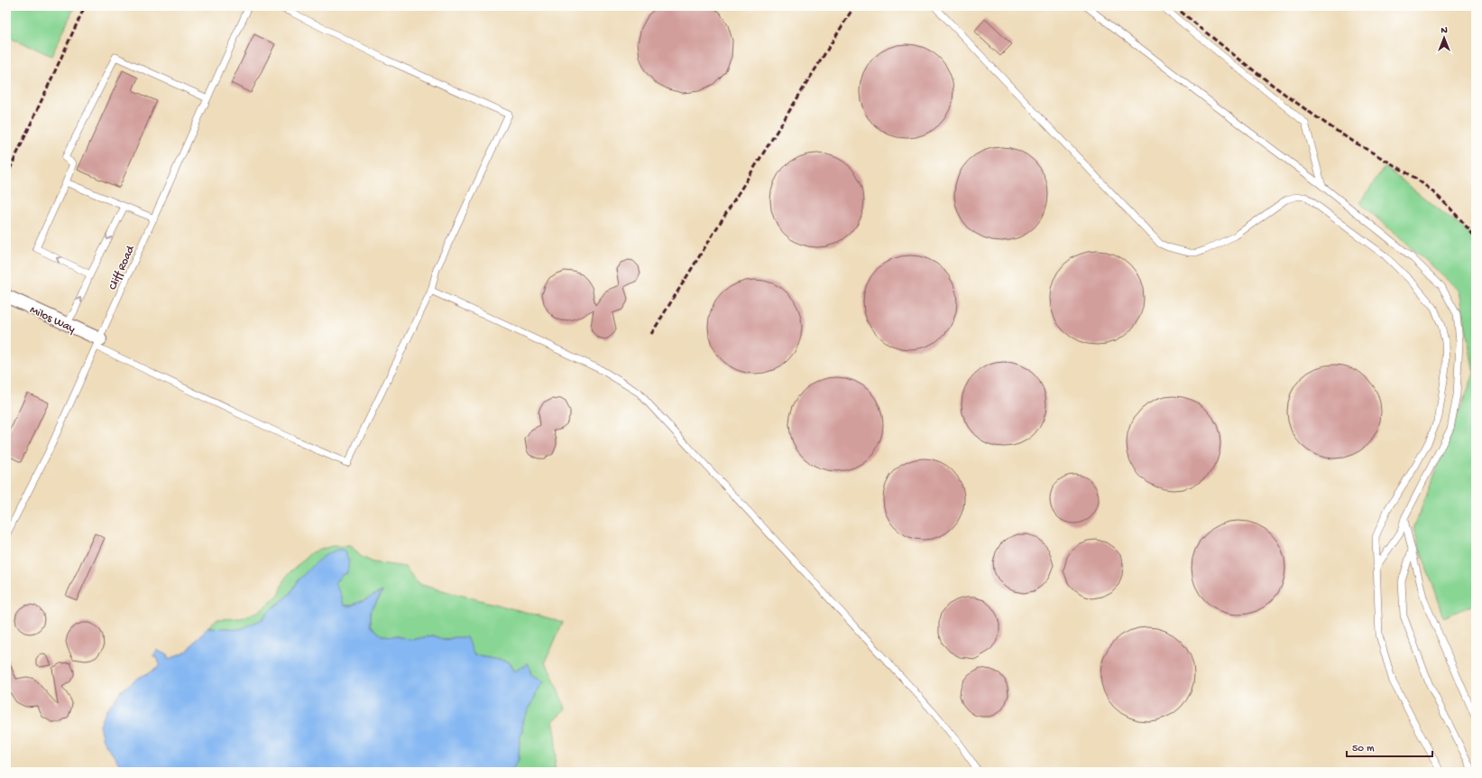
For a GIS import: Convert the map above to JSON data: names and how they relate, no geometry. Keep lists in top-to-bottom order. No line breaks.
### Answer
{"streets":{"street":["Milos Way"],"lane":["Cliff Road"]},"crossings":[["Cliff Road","Milos Way"]],"scale_bar":"50 m","north":"top"}
